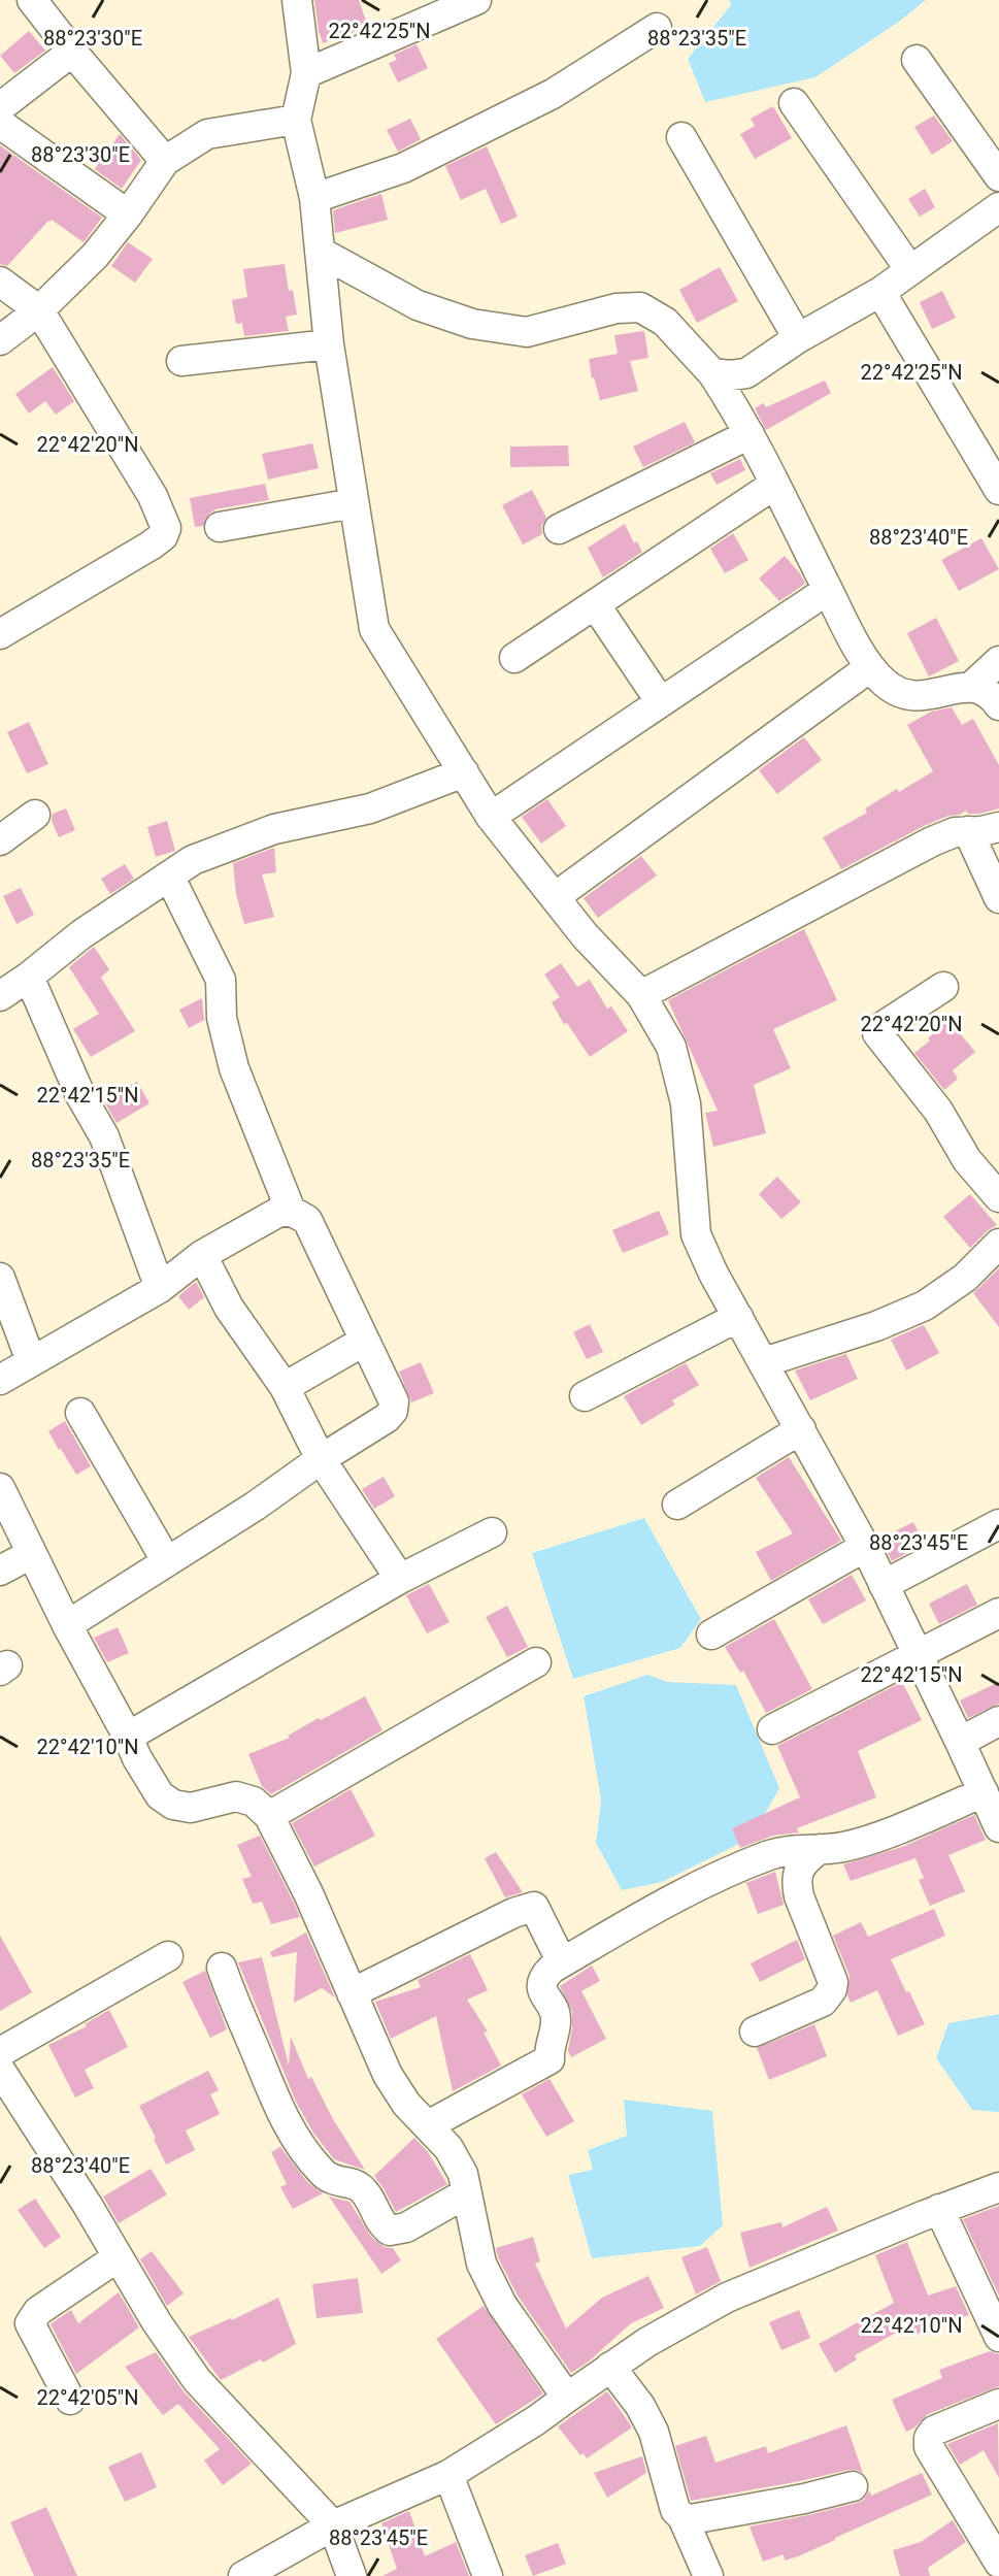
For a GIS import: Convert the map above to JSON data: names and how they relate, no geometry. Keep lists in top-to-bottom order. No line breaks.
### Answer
{"coordinates":["22°42'25\"N","88°23'30\"E","88°23'35\"E","22°42'20\"N","88°23'40\"E","22°42'15\"N","88°23'45\"E","22°42'10\"N","22°42'05\"N"]}
